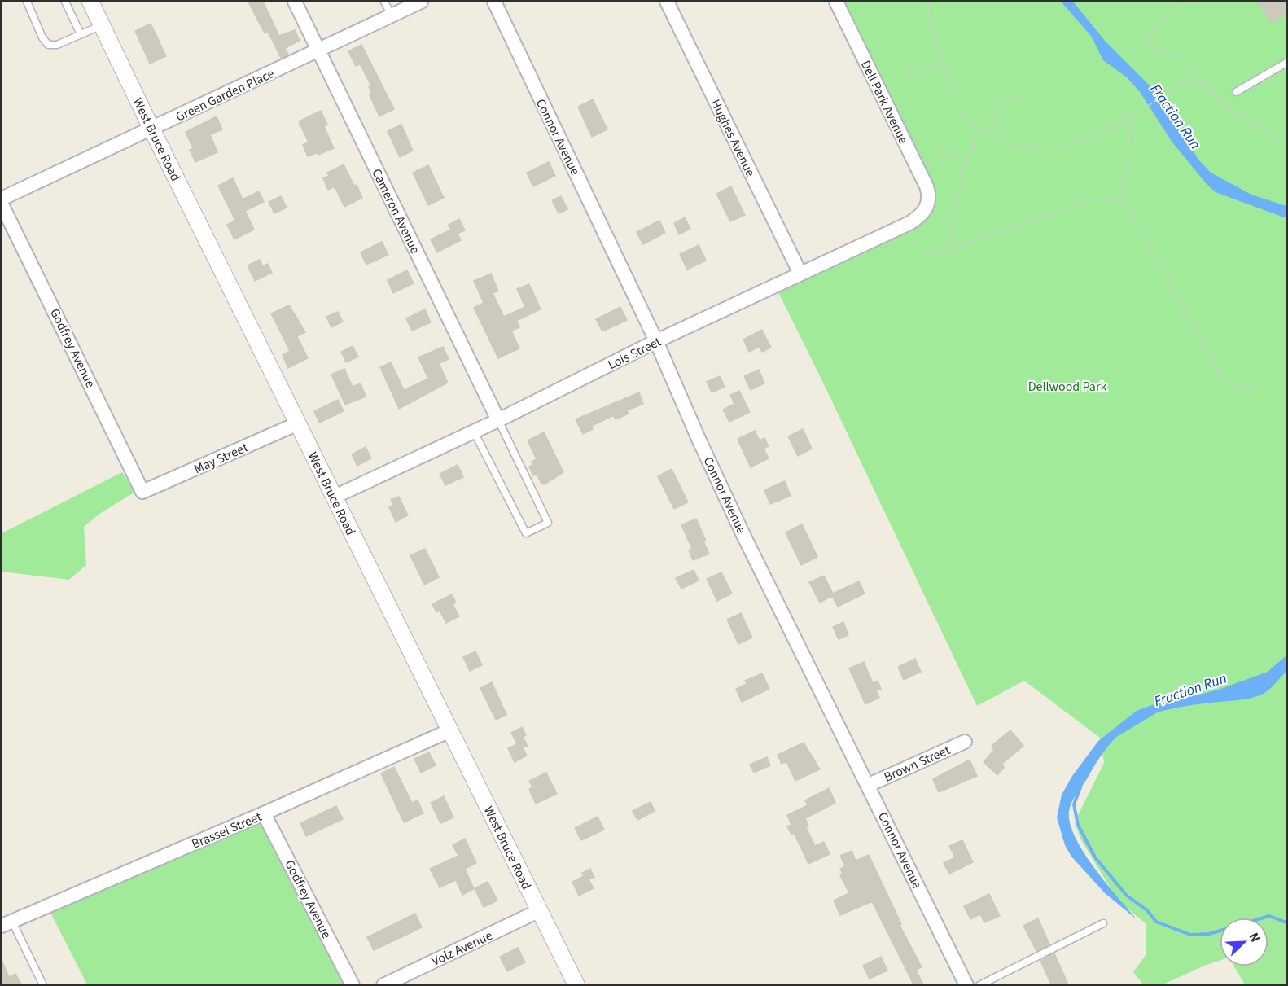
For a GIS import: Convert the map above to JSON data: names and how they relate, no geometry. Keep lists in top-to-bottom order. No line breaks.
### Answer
{"streets":{"street":["Green Garden Place","Dell Park Avenue","Connor Avenue","Hughes Avenue","West Bruce Road","Cameron Avenue","Godfrey Avenue","Lois Street","May Street","Brown Street","Brassel Street","Volz Avenue"]},"crossings":[["Green Garden Place","West Bruce Road"],["Green Garden Place","Cameron Avenue"],["Dell Park Avenue","Lois Street"],["Connor Avenue","Lois Street"],["Connor Avenue","Brown Street"],["Hughes Avenue","Lois Street"],["West Bruce Road","Lois Street"],["West Bruce Road","May Street"],["West Bruce Road","Brassel Street"],["West Bruce Road","Volz Avenue"],["Cameron Avenue","Lois Street"],["Godfrey Avenue","May Street"],["Godfrey Avenue","Brassel Street"]],"water":["Fraction Run"],"parks":["Dellwood Park"],"north":"top right"}
